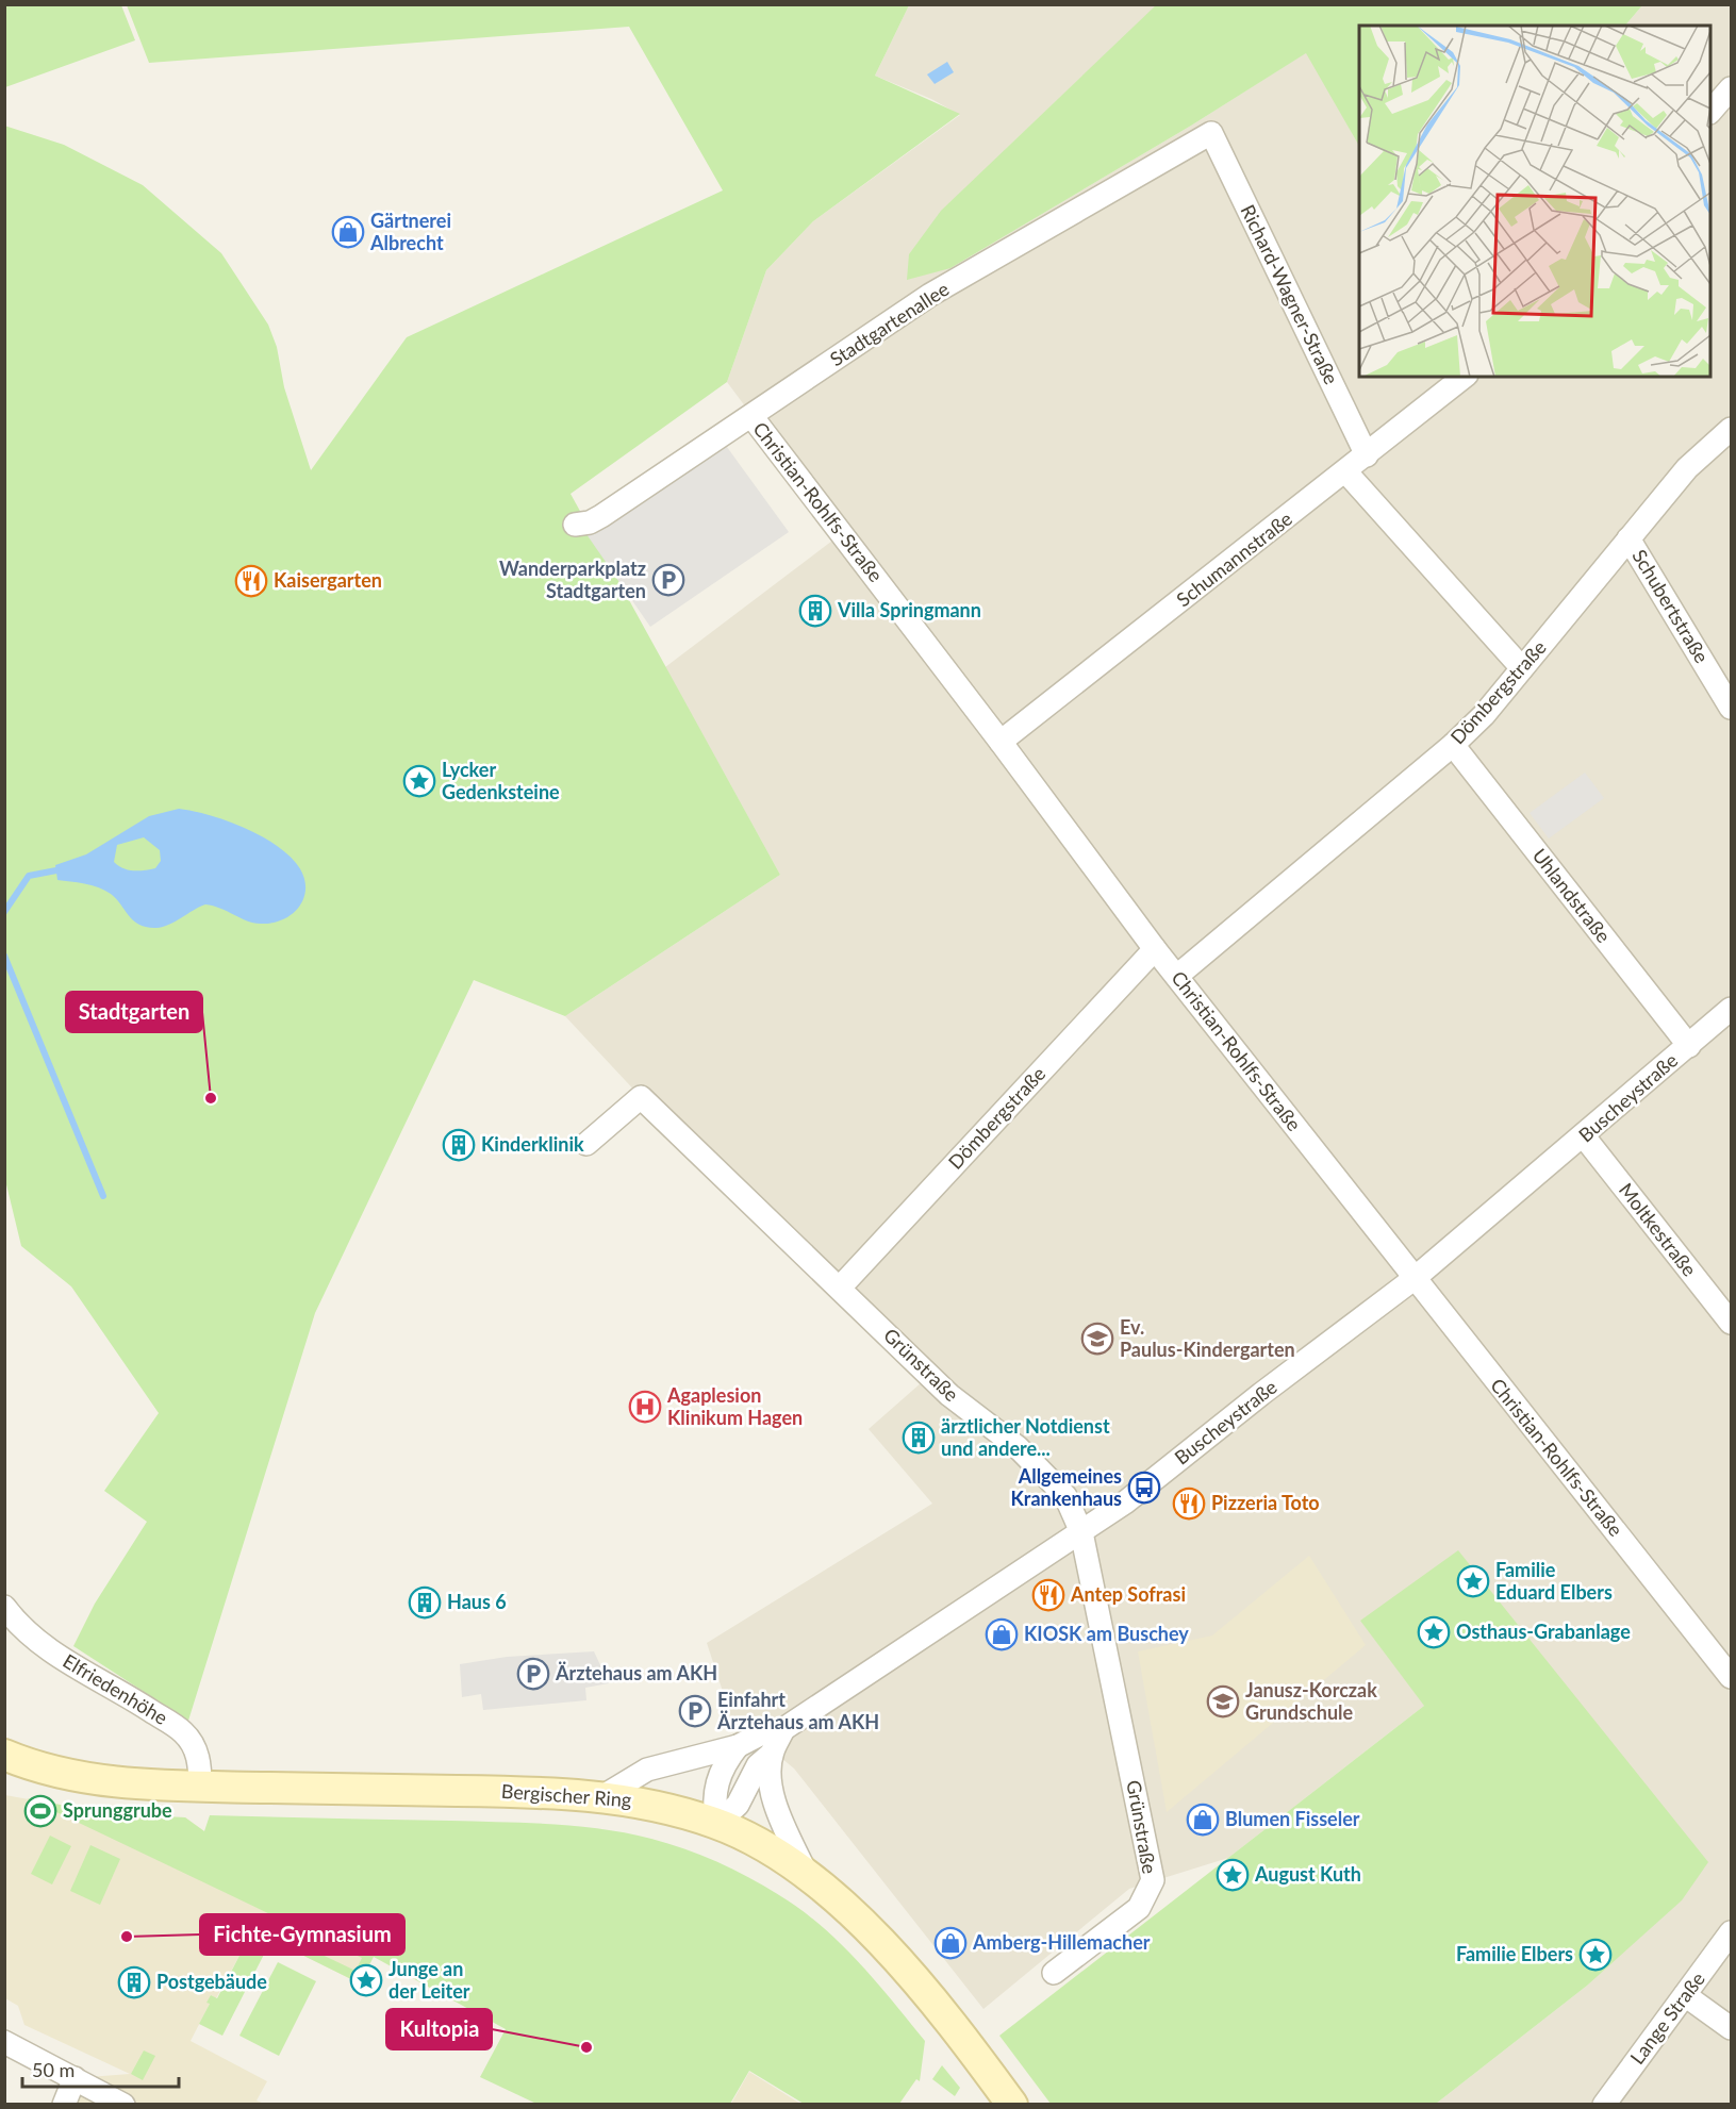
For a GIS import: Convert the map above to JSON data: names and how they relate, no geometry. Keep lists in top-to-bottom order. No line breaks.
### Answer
{"streets":{"main road":["Bergischer Ring"],"street":["Richard-Wagner-Straße","Stadtgartenallee","Christian-Rohlfs-Straße","Schumannstraße","Schubertstraße","Dömbergstraße","Uhlandstraße","Buscheystraße","Moltkestraße","Grünstraße","Elfriedenhöhe","Lange Straße"]},"crossings":[["Richard-Wagner-Straße","Stadtgartenallee"],["Richard-Wagner-Straße","Schumannstraße"],["Stadtgartenallee","Christian-Rohlfs-Straße"],["Christian-Rohlfs-Straße","Schumannstraße"],["Christian-Rohlfs-Straße","Dömbergstraße"],["Christian-Rohlfs-Straße","Buscheystraße"],["Schubertstraße","Dömbergstraße"],["Dömbergstraße","Uhlandstraße"],["Dömbergstraße","Grünstraße"],["Uhlandstraße","Buscheystraße"],["Buscheystraße","Moltkestraße"],["Buscheystraße","Grünstraße"],["Buscheystraße","Bergischer Ring"],["Elfriedenhöhe","Bergischer Ring"]],"places":{"shop":["Gärtnerei Albrecht","KIOSK am Buschey","Blumen Fisseler","Amberg-Hillemacher"],"parking":["Wanderparkplatz Stadtgarten","Ärztehaus am AKH","Einfahrt Ärztehaus am AKH"],"restaurant":["Kaisergarten","Pizzeria Toto","Antep Sofrasi"],"building":["Villa Springmann","Kinderklinik","ärztlicher Notdienst und andere...","Haus 6","Postgebäude"],"place":["Lycker Gedenksteine","Familie Eduard Elbers","Osthaus-Grabanlage","August Kuth","Familie Elbers","Junge an der Leiter"],"other":["Stadtgarten","Fichte-Gymnasium","Kultopia"],"school or university":["Ev. Paulus-Kindergarten","Janusz-Korczak Grundschule"],"hospital":["Agaplesion Klinikum Hagen"],"bus stop":["Allgemeines Krankenhaus"],"sports":["Sprunggrube"]},"scale_bar":"50 m"}
